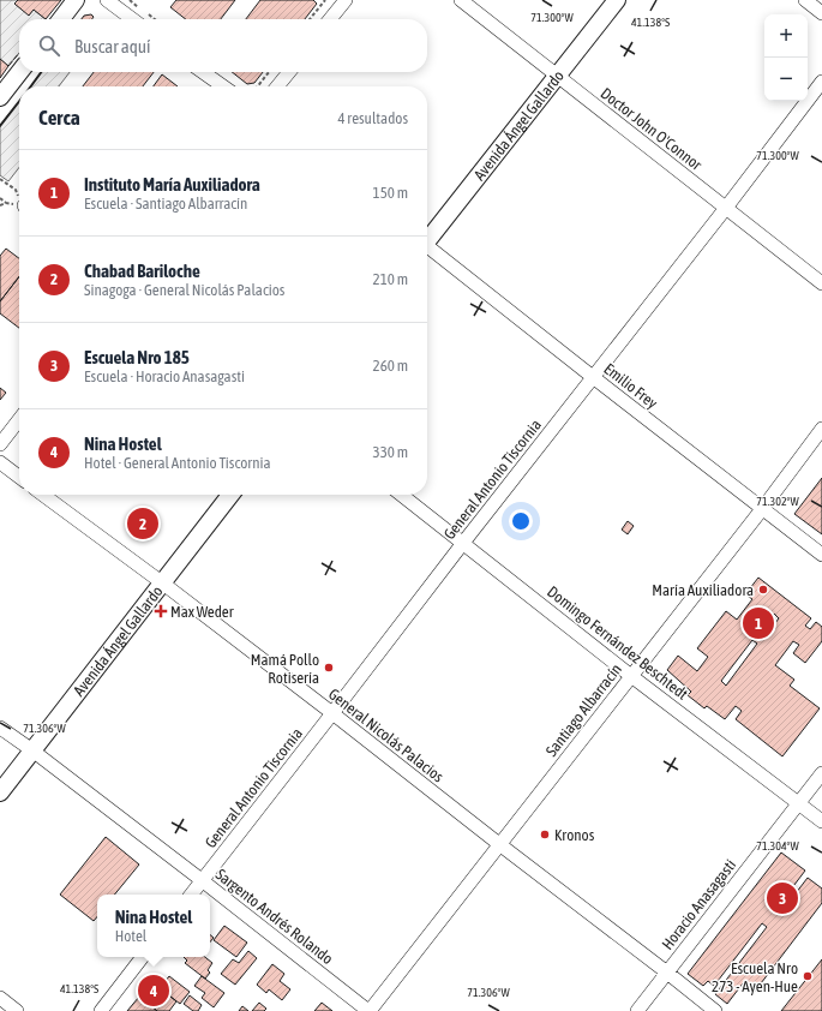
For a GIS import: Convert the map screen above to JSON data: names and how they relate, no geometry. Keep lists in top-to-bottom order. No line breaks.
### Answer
{"streets":{"main road":["Avenida Ángel Gallardo"],"street":["Doctor John O'Connor","Emilio Frey","General Antonio Tiscornia","Domingo Fernández Beschtedt","Santiago Albarracín","General Nicolás Palacios","Horacio Anasagasti","Sargento Andrés Rolando"]},"crossings":[["Avenida Ángel Gallardo","Doctor John O'Connor"],["Avenida Ángel Gallardo","General Nicolás Palacios"],["Avenida Ángel Gallardo","Sargento Andrés Rolando"],["Doctor John O'Connor","General Antonio Tiscornia"],["Emilio Frey","General Antonio Tiscornia"],["Emilio Frey","Santiago Albarracín"],["General Antonio Tiscornia","Domingo Fernández Beschtedt"],["General Antonio Tiscornia","General Nicolás Palacios"],["General Antonio Tiscornia","Sargento Andrés Rolando"],["Domingo Fernández Beschtedt","Santiago Albarracín"],["Domingo Fernández Beschtedt","Horacio Anasagasti"],["Santiago Albarracín","General Nicolás Palacios"],["Santiago Albarracín","Sargento Andrés Rolando"],["General Nicolás Palacios","Horacio Anasagasti"]],"places":{"other":["María Auxiliadora","Mamá Pollo Rotisería","Kronos","Escuela Nro 273 - Ayen-Hue"],"health":["Max Weder"]},"page":{"map_buttons":["+","−"],"search":"Buscar aquí","heading":["Cerca","4 resultados"],"list":[{"mark":"1","name":"Instituto María Auxiliadora","note":"Escuela · Santiago Albarracín","value":"150 m"},{"mark":"2","name":"Chabad Bariloche","note":"Sinagoga · General Nicolás Palacios","value":"210 m"},{"mark":"3","name":"Escuela Nro 185","note":"Escuela · Horacio Anasagasti","value":"260 m"},{"mark":"4","name":"Nina Hostel","note":"Hotel · General Antonio Tiscornia","value":"330 m"}],"pins":["2","1","3","4"],"popup":["Nina Hostel","Hotel"]},"coordinates":["71.300°W","41.138°S","71.302°W","71.306°W","71.304°W"]}
